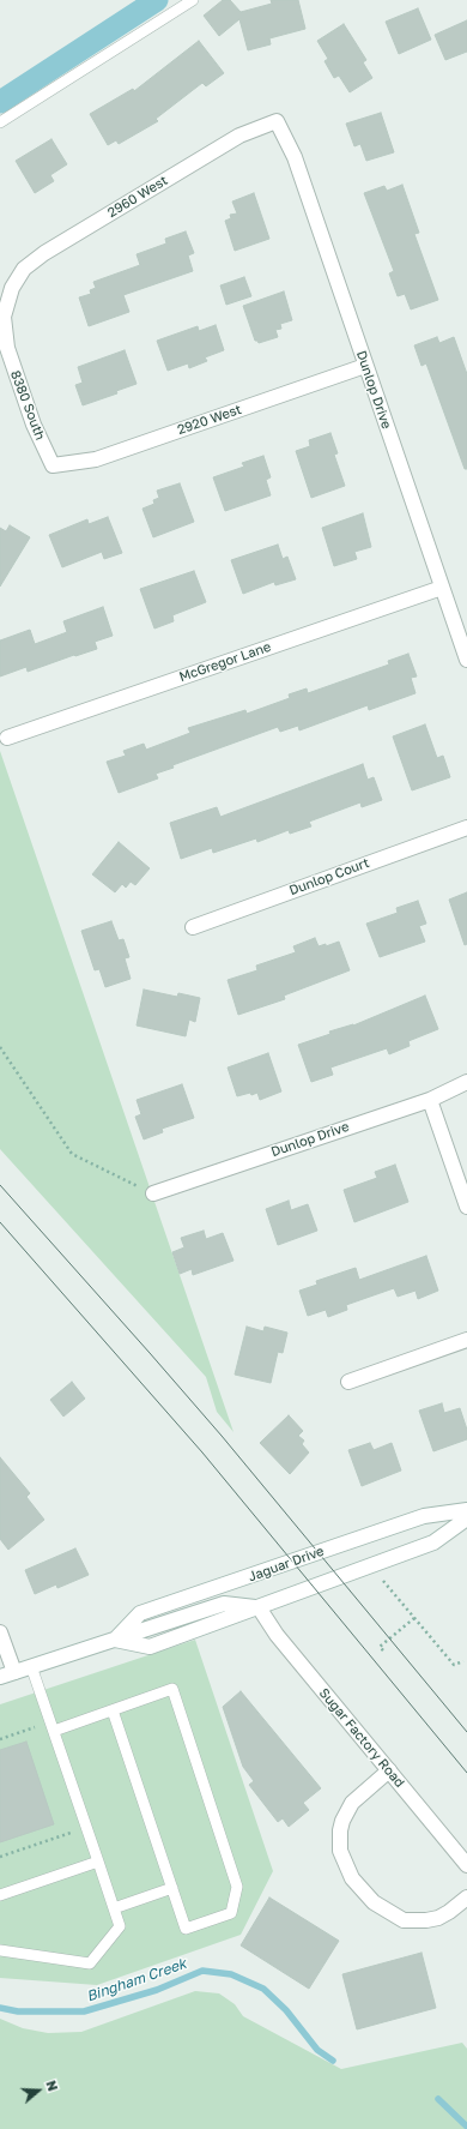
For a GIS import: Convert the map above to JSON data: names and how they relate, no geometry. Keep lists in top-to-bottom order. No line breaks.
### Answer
{"streets":{"street":["2960 West","Dunlop Drive","8380 South","2920 West","McGregor Lane","Dunlop Court","Jaguar Drive","Sugar Factory Road"]},"crossings":[["2960 West","Dunlop Drive"],["2960 West","8380 South"],["Dunlop Drive","2920 West"],["Dunlop Drive","McGregor Lane"],["8380 South","2920 West"]],"water":["Bingham Creek"],"north":"right"}
